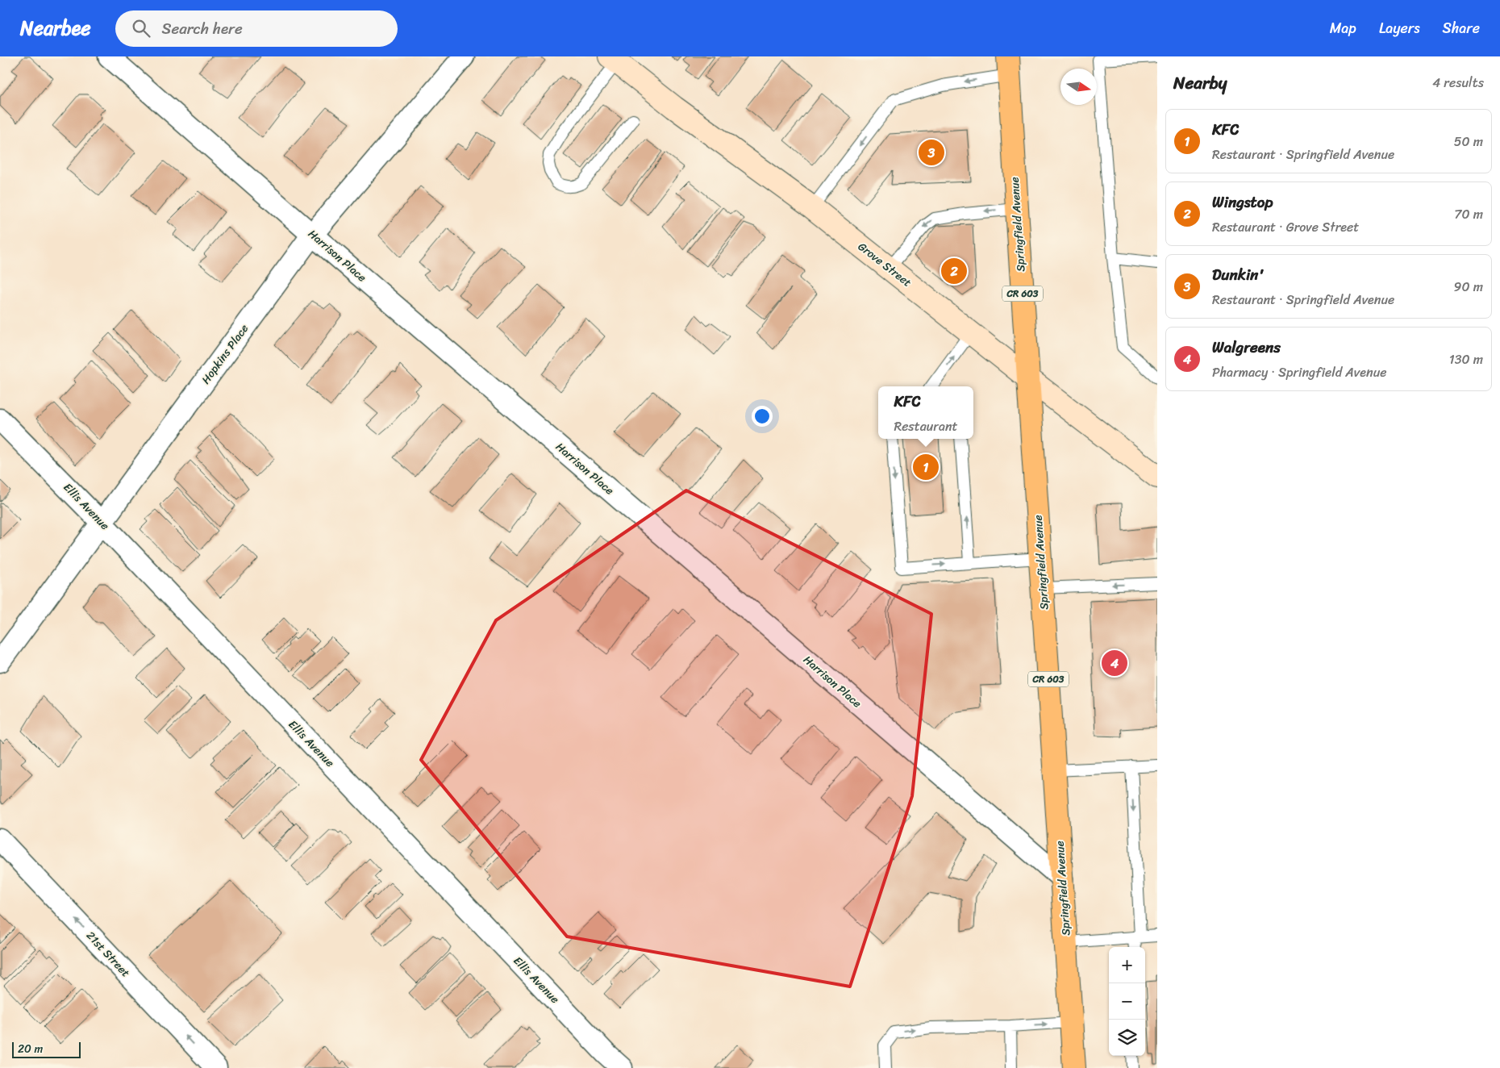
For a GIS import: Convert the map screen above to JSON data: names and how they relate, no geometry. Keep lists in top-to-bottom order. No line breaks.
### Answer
{"streets":{"main road":["Springfield Avenue","Grove Street","CR 603"],"street":["Harrison Place","Hopkins Place","Ellis Avenue","21st Street"]},"crossings":[["Springfield Avenue","Harrison Place"],["Springfield Avenue","Grove Street"],["Harrison Place","Hopkins Place"],["Hopkins Place","Ellis Avenue"]],"one_way":["21st Street"],"scale_bar":"20 m","north":"right","page":{"header":"Nearbee","search":"Search here","nav":["Map","Layers","Share"],"heading":["Nearby","4 results"],"list":[{"mark":"1","name":"KFC","note":"Restaurant · Springfield Avenue","value":"50 m"},{"mark":"2","name":"Wingstop","note":"Restaurant · Grove Street","value":"70 m"},{"mark":"3","name":"Dunkin'","note":"Restaurant · Springfield Avenue","value":"90 m"},{"mark":"4","name":"Walgreens","note":"Pharmacy · Springfield Avenue","value":"130 m"}],"pins":["3","2","1","4"],"popup":["KFC","Restaurant"],"map_buttons":["+","−"],"scale":"20 m"}}
